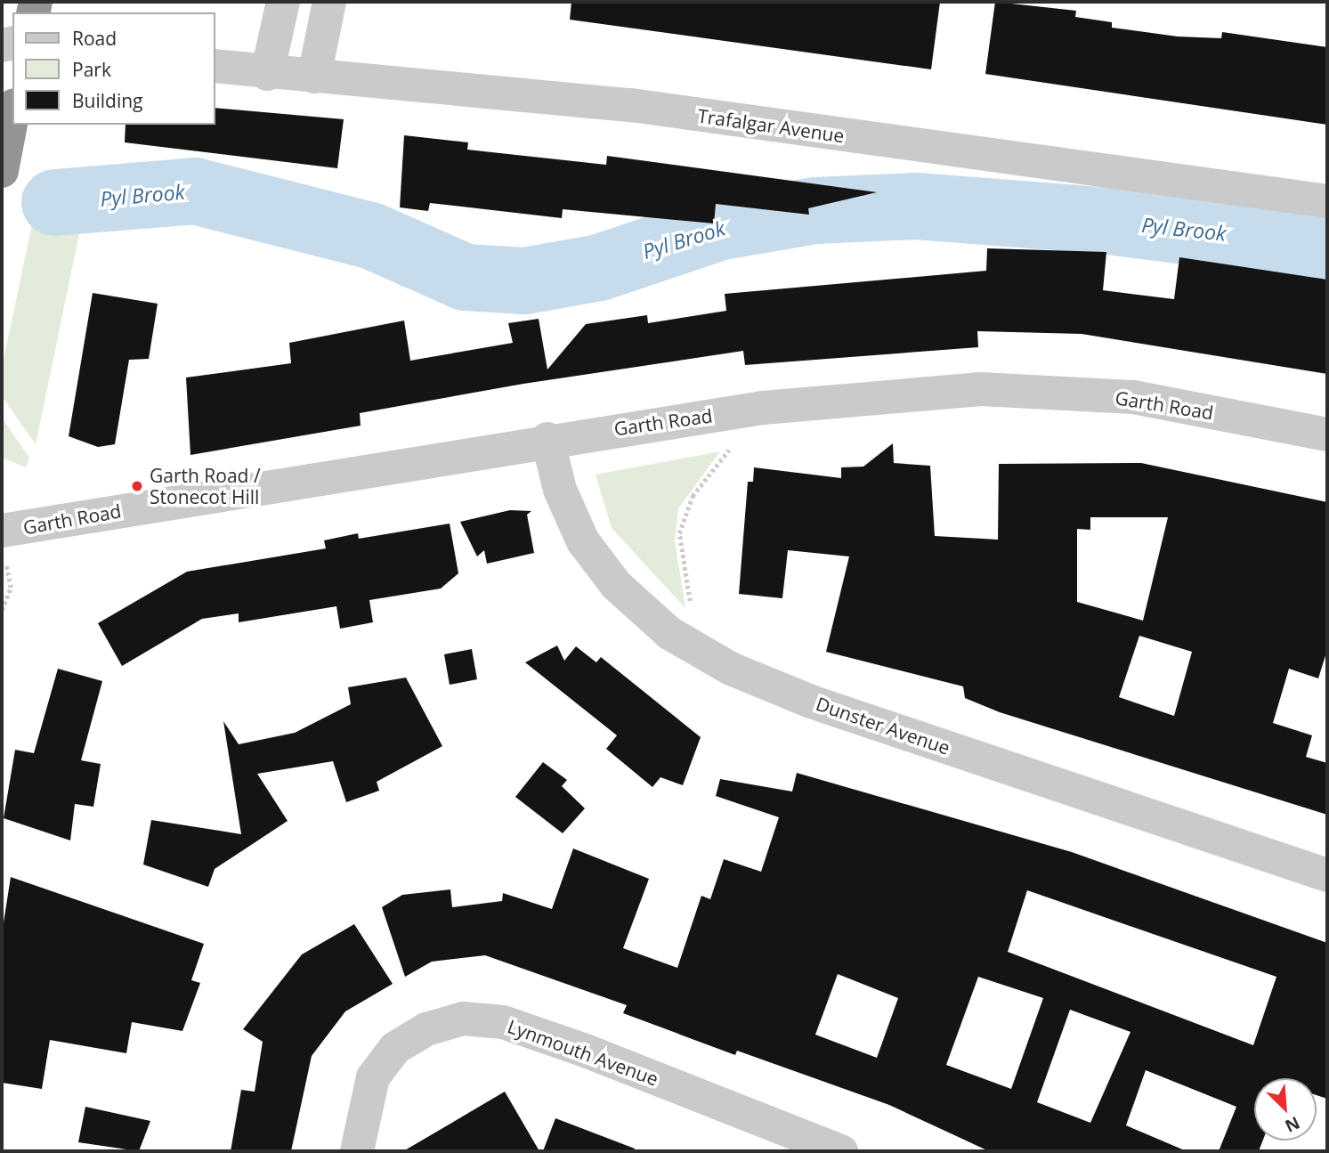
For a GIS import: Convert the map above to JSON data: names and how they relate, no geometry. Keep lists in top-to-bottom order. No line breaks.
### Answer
{"streets":{"street":["Trafalgar Avenue","Garth Road","Dunster Avenue","Lynmouth Avenue"]},"crossings":[["Garth Road","Dunster Avenue"]],"water":["Pyl Brook"],"places":["Garth Road / Stonecot Hill"],"legend":["Road","Park","Building"],"north":"bottom right"}
